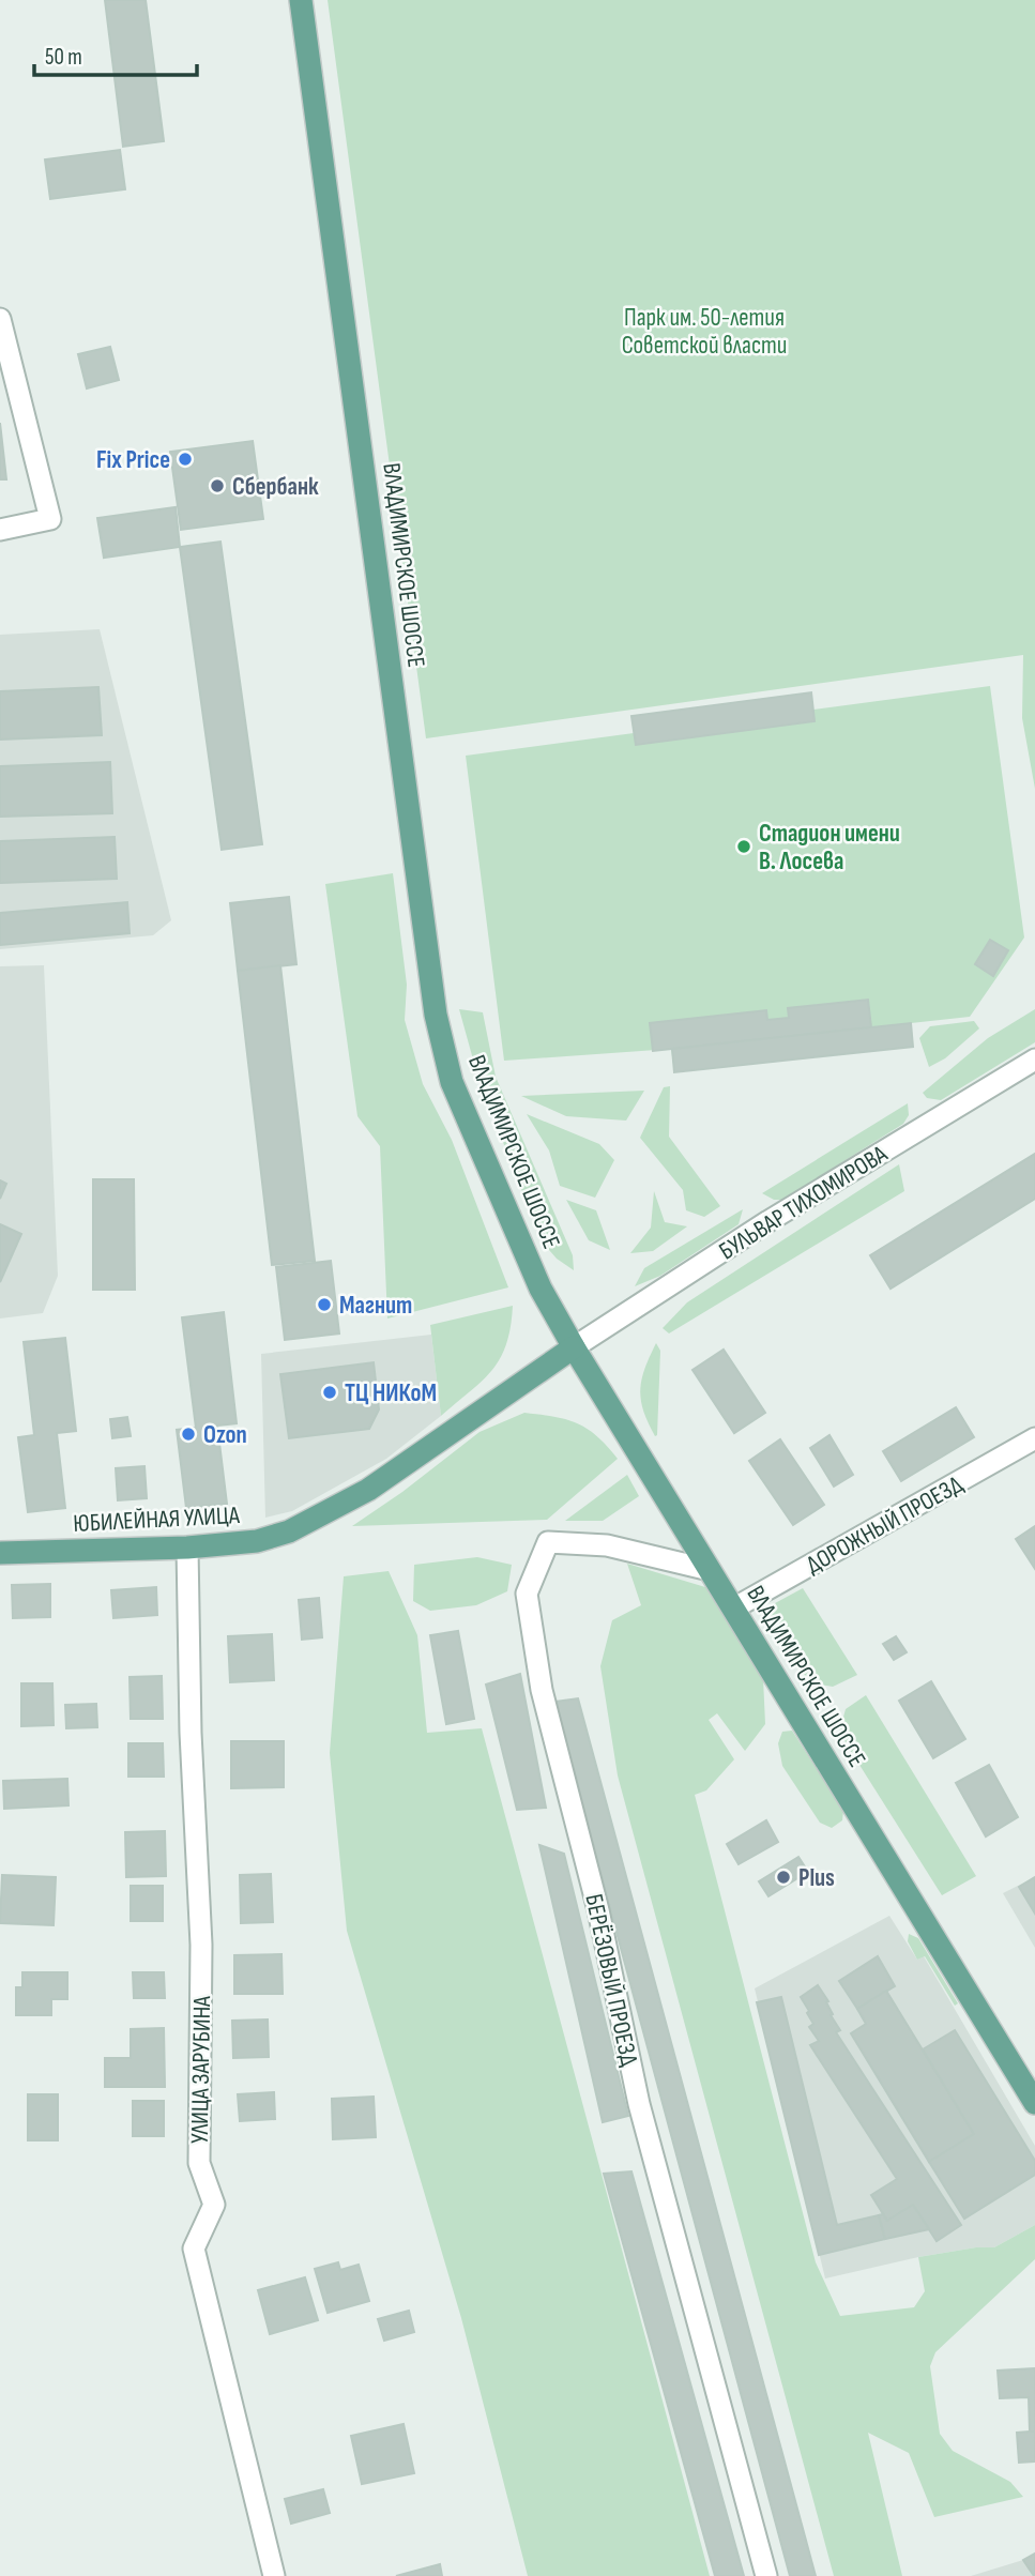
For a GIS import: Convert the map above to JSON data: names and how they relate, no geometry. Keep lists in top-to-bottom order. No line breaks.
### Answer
{"streets":{"main road":["ВЛАДИМИРСКОЕ ШОССЕ","ЮБИЛЕЙНАЯ УЛИЦА"],"street":["БУЛЬВАР ТИХОМИРОВА","ДОРОЖНЫЙ ПРОЕЗД","БЕРЁЗОВЫЙ ПРОЕЗД","УЛИЦА ЗАРУБИНА"]},"crossings":[["ВЛАДИМИРСКОЕ ШОССЕ","БУЛЬВАР ТИХОМИРОВА"],["ВЛАДИМИРСКОЕ ШОССЕ","ЮБИЛЕЙНАЯ УЛИЦА"],["ВЛАДИМИРСКОЕ ШОССЕ","ДОРОЖНЫЙ ПРОЕЗД"],["ВЛАДИМИРСКОЕ ШОССЕ","БЕРЁЗОВЫЙ ПРОЕЗД"],["БУЛЬВАР ТИХОМИРОВА","ЮБИЛЕЙНАЯ УЛИЦА"],["ЮБИЛЕЙНАЯ УЛИЦА","УЛИЦА ЗАРУБИНА"]],"parks":["Парк им. 50-летия Советской власти"],"places":["Fix Price","Сбербанк","Стадион имени В. Лосева","Магнит","ТЦ НИКоМ","Ozon","Plus"],"scale_bar":"50 m"}
